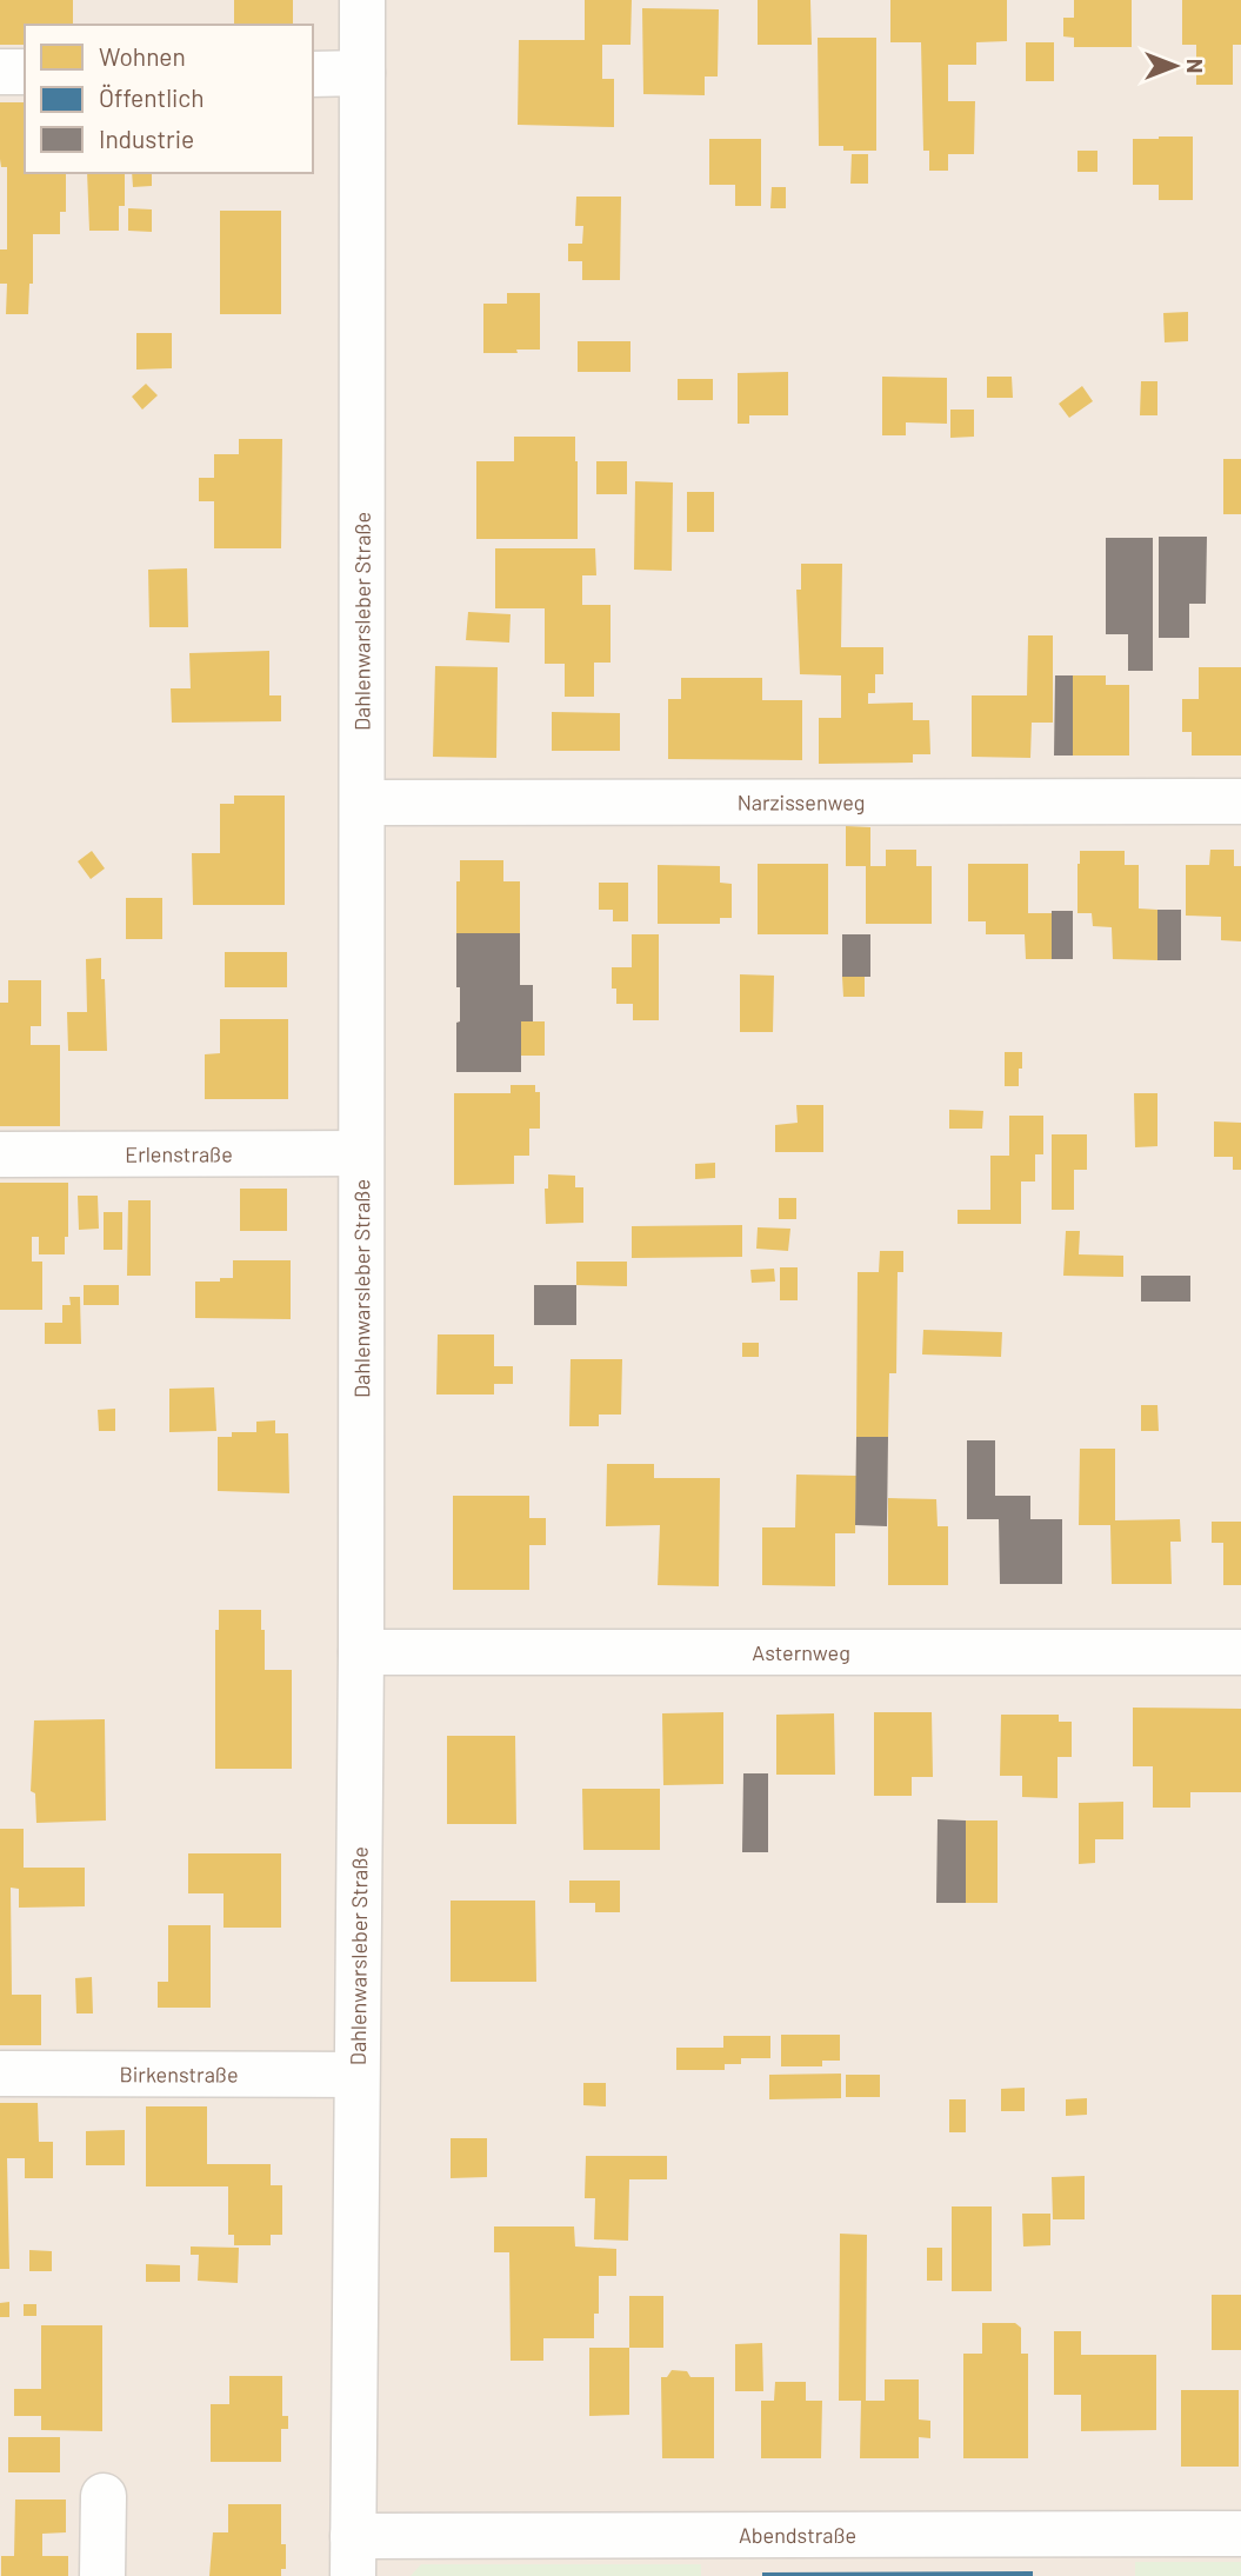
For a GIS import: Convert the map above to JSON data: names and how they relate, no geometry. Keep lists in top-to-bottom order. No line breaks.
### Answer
{"streets":{"street":["Dahlenwarsleber Straße","Narzissenweg","Erlenstraße","Asternweg","Birkenstraße","Abendstraße"]},"crossings":[["Dahlenwarsleber Straße","Narzissenweg"],["Dahlenwarsleber Straße","Erlenstraße"],["Dahlenwarsleber Straße","Asternweg"],["Dahlenwarsleber Straße","Birkenstraße"],["Dahlenwarsleber Straße","Abendstraße"]],"legend":["Wohnen","Öffentlich","Industrie"],"north":"right"}
